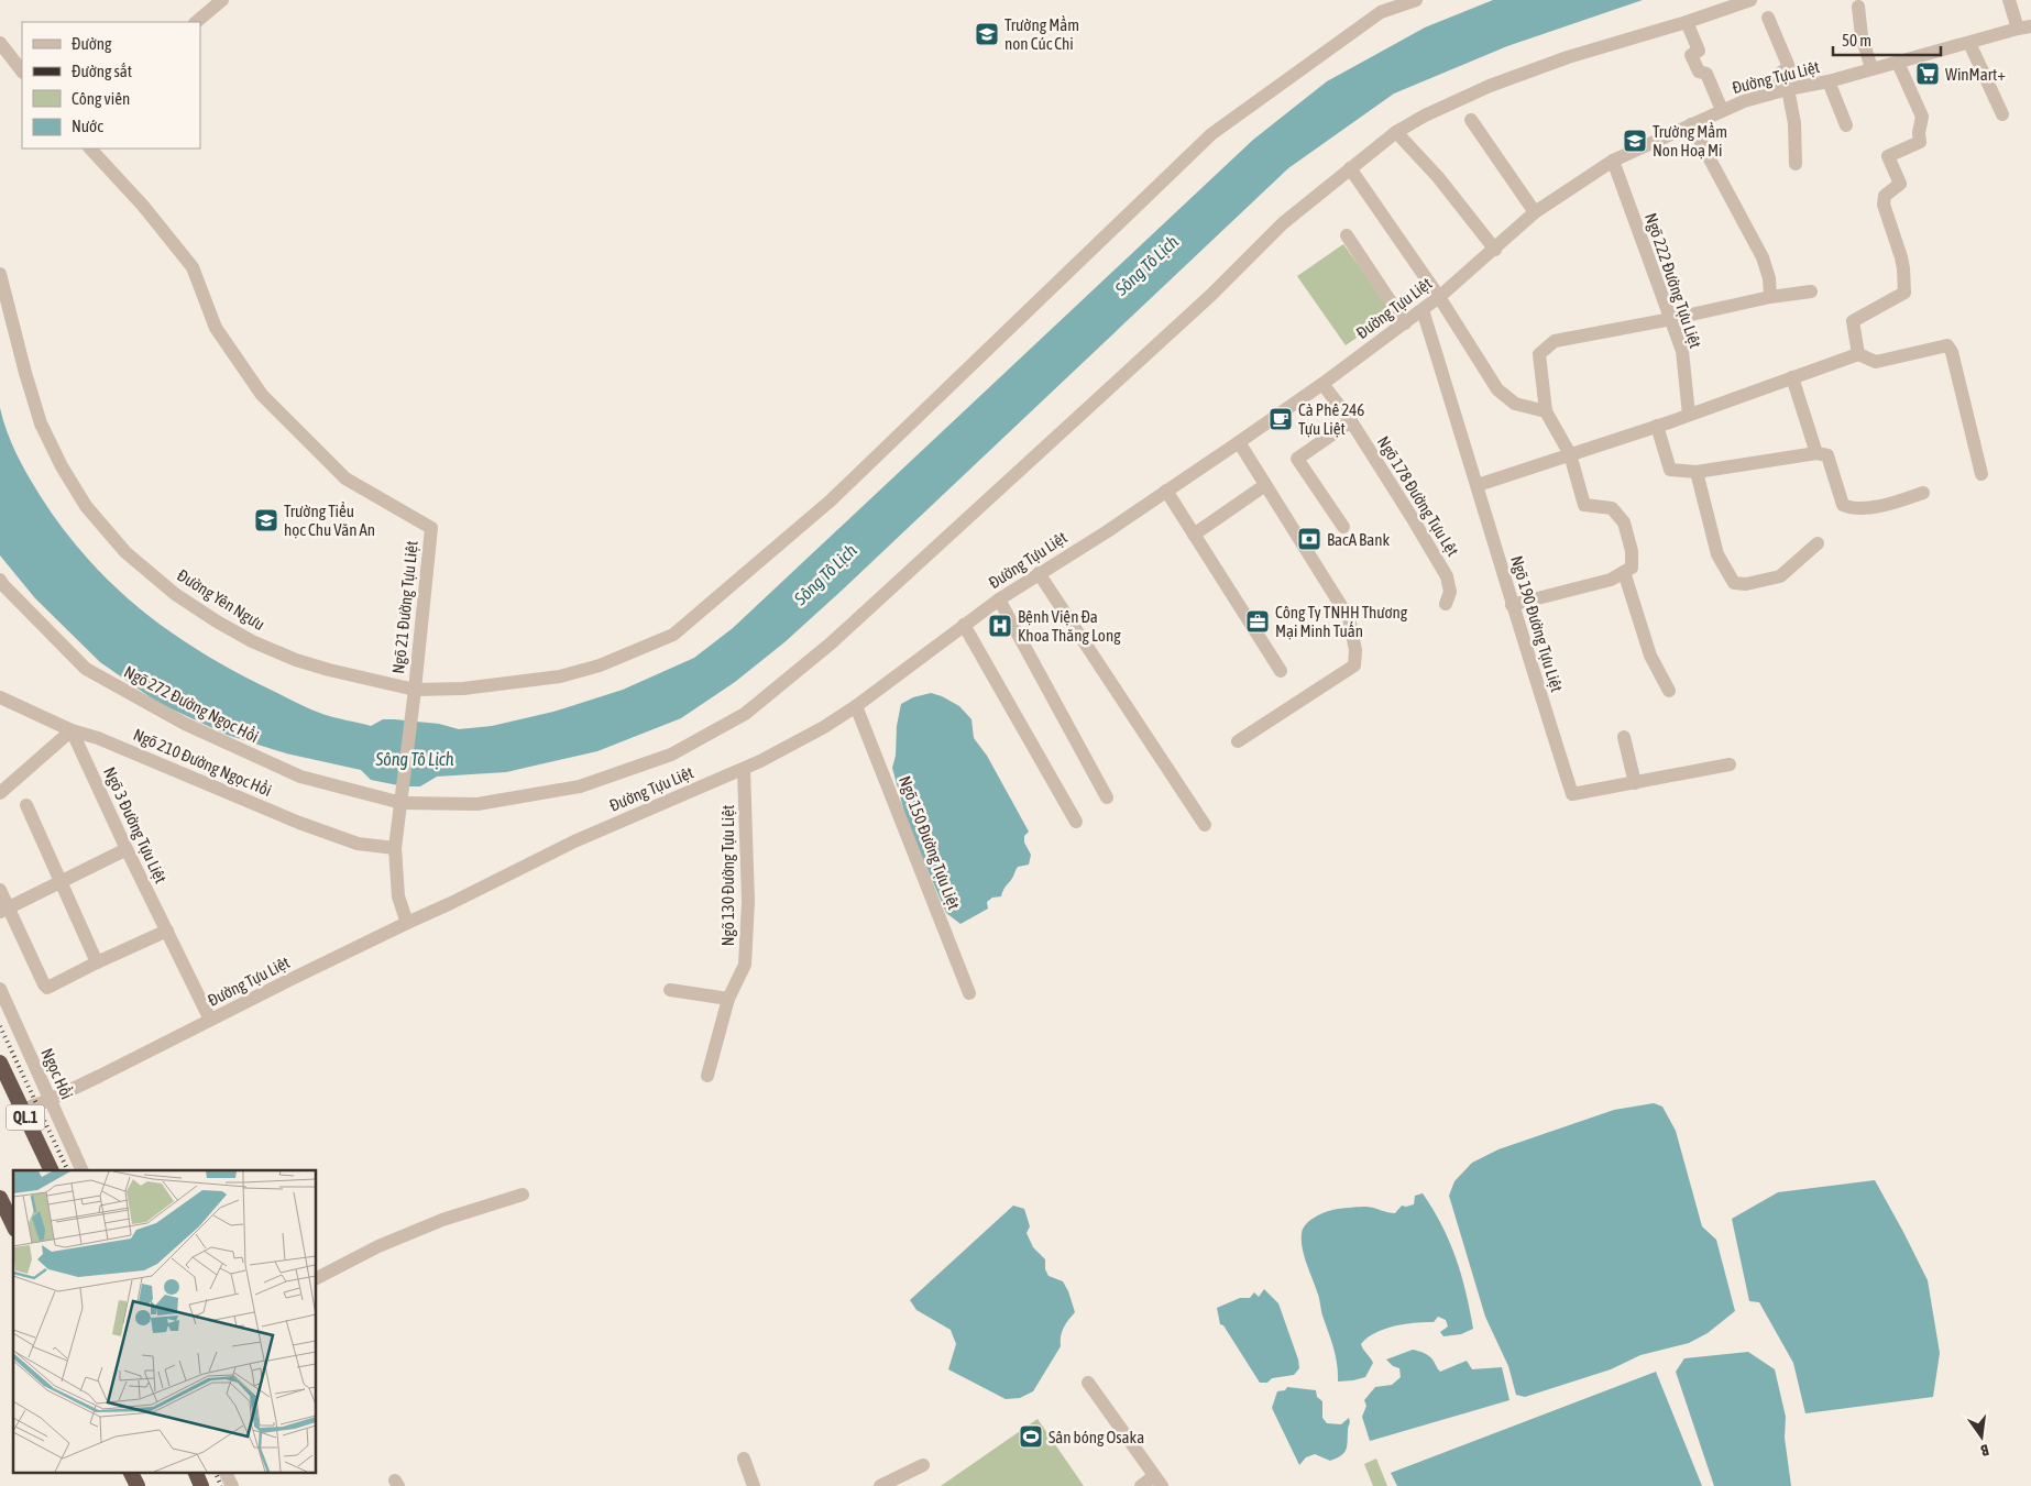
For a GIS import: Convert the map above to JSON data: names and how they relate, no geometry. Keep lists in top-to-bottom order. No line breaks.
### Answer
{"streets":{"highway":["QL.1"],"street":["Đường Tựu Liệt","Ngõ 222 Đường Tựu Liệt","Ngõ 178 Đường Tựu Lệt","Đường Yên Ngưu","Ngõ 21 Đường Tựu Liệt","Ngõ 190 Đường Tựu Liệt","Ngõ 272 Đường Ngọc Hồi","Ngõ 210 Đường Ngọc Hồi","Ngõ 3 Đường Tựu Liệt","Ngõ 150 Đường Tựu Liệt","Ngõ 130 Đường Tựu Liệt","Ngọc Hồi"]},"crossings":[["Đường Tựu Liệt","Ngõ 222 Đường Tựu Liệt"],["Đường Tựu Liệt","Ngõ 178 Đường Tựu Lệt"],["Đường Tựu Liệt","Ngõ 190 Đường Tựu Liệt"],["Đường Tựu Liệt","Ngõ 3 Đường Tựu Liệt"],["Đường Tựu Liệt","Ngõ 150 Đường Tựu Liệt"],["Đường Tựu Liệt","Ngõ 130 Đường Tựu Liệt"],["Đường Tựu Liệt","Ngọc Hồi"],["Đường Tựu Liệt","QL.1"],["Đường Yên Ngưu","Ngõ 21 Đường Tựu Liệt"],["Ngõ 21 Đường Tựu Liệt","Ngõ 272 Đường Ngọc Hồi"],["Ngõ 210 Đường Ngọc Hồi","Ngõ 3 Đường Tựu Liệt"]],"water":["Sông Tô Lịch"],"places":{"school or university":["Trường Mầm non Cúc Chi","Trường Mầm Non Hoạ Mi","Trường Tiểu học Chu Văn An"],"supermarket":["WinMart+"],"cafe":["Cà Phê 246 Tựu Liệt"],"bank":["BacA Bank"],"office":["Công Ty TNHH Thương Mại Minh Tuấn"],"hospital":["Bệnh Viện Đa Khoa Thăng Long"],"sports":["Sân bóng Osaka"]},"legend":["Đường","Đường sắt","Công viên","Nước"],"scale_bar":"50 m","north":"bottom"}
